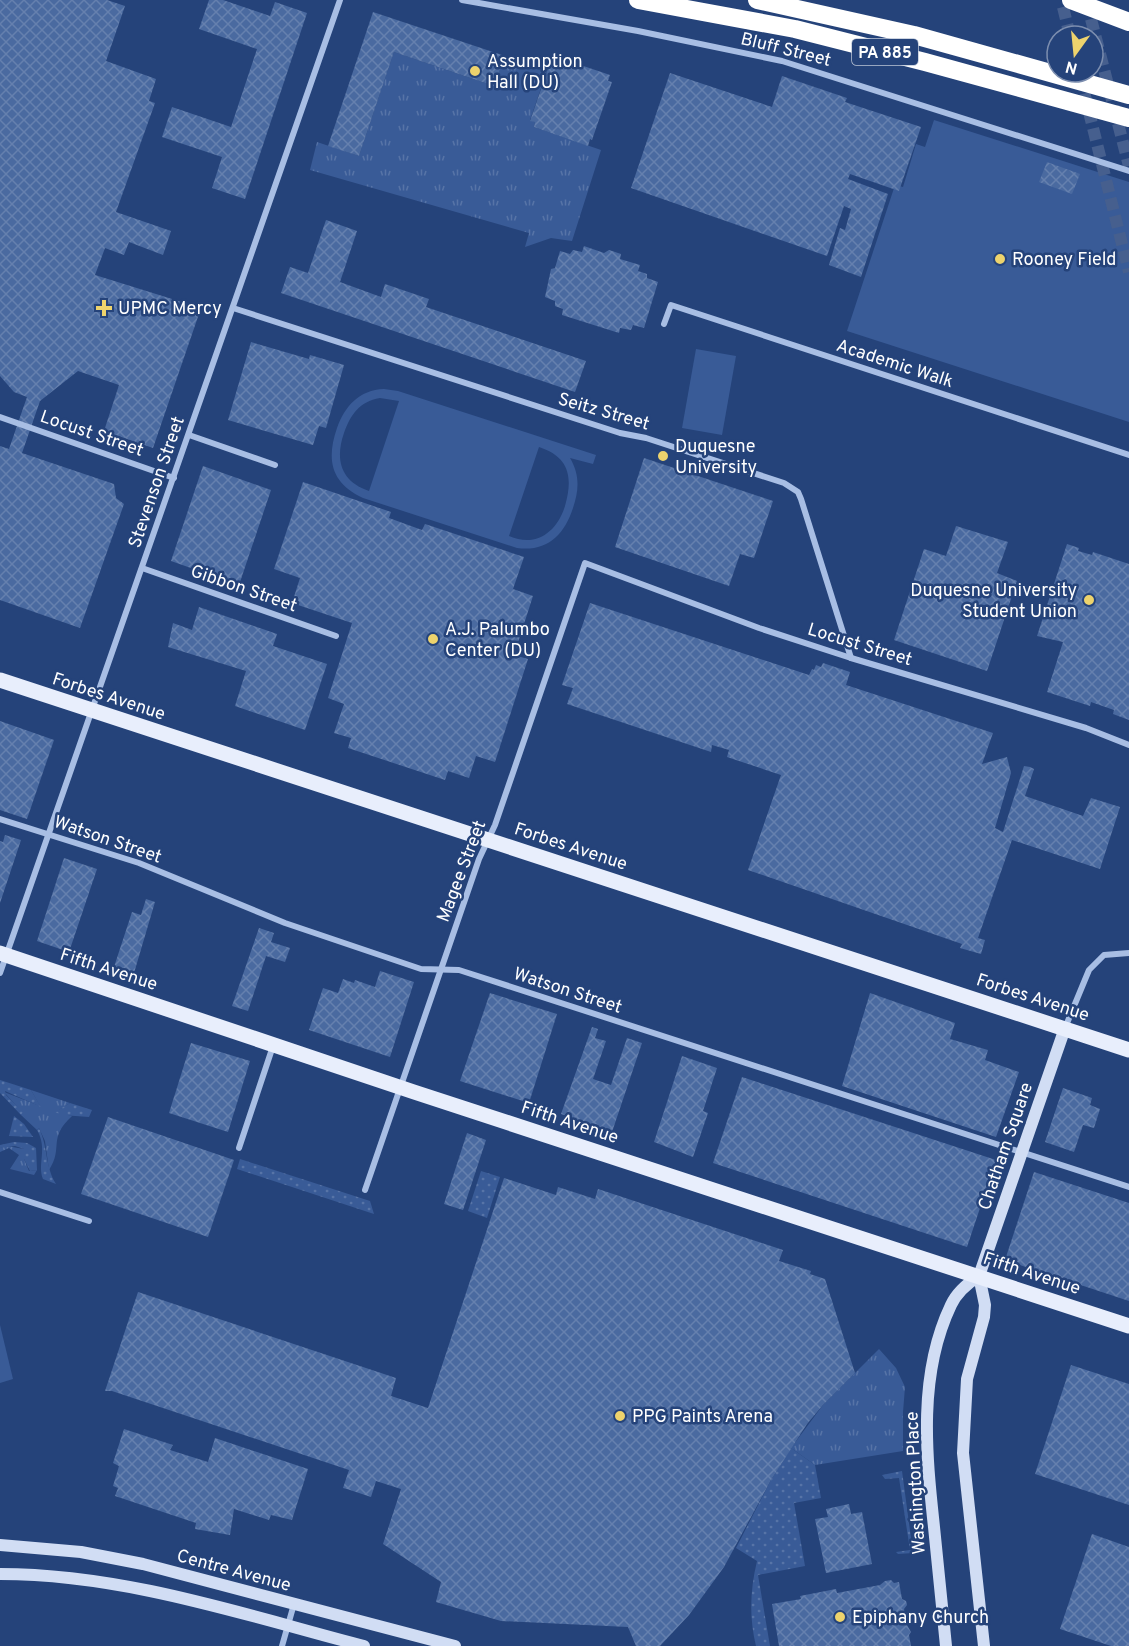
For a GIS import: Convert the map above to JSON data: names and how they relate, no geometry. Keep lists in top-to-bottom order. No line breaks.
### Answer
{"streets":{"highway":["PA 885"],"main road":["Forbes Avenue","Fifth Avenue","Chatham Square","Washington Place","Centre Avenue"],"street":["Bluff Street","Academic Walk","Seitz Street","Locust Street","Stevenson Street","Gibbon Street","Watson Street","Magee Street"]},"crossings":[["Seitz Street","Locust Street"],["Seitz Street","Stevenson Street"],["Locust Street","Stevenson Street"],["Locust Street","Magee Street"],["Stevenson Street","Gibbon Street"],["Stevenson Street","Forbes Avenue"],["Stevenson Street","Watson Street"],["Stevenson Street","Fifth Avenue"],["Forbes Avenue","Magee Street"],["Forbes Avenue","Chatham Square"],["Watson Street","Magee Street"],["Watson Street","Chatham Square"],["Magee Street","Fifth Avenue"],["Fifth Avenue","Chatham Square"],["Fifth Avenue","Washington Place"],["Chatham Square","Washington Place"]],"places":{"other":["Assumption Hall (DU)","Rooney Field","Duquesne University","Duquesne University Student Union","A.J. Palumbo Center (DU)","PPG Paints Arena","Epiphany Church"],"health":["UPMC Mercy"]},"north":"bottom"}
